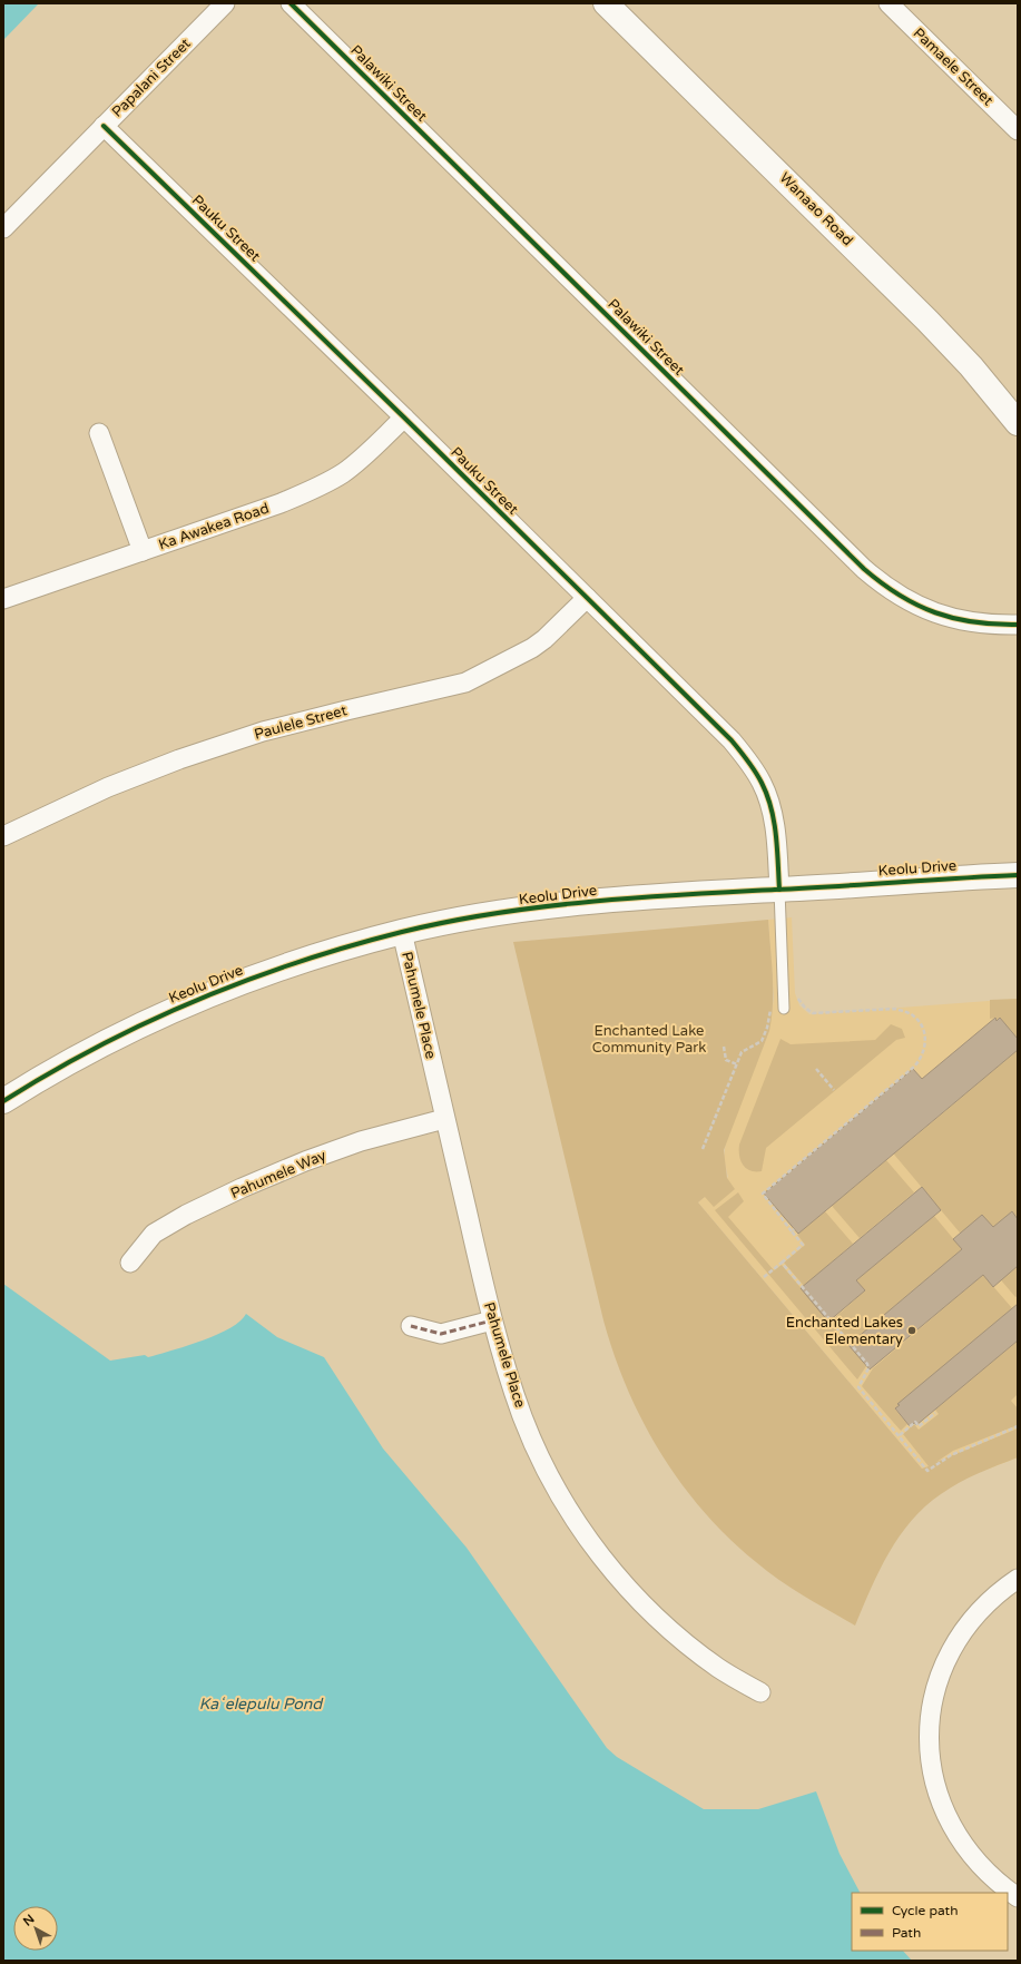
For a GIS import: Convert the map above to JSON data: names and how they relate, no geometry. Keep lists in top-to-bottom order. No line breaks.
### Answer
{"streets":{"main road":["Wanaao Road","Keolu Drive"],"street":["Pamaele Street","Papalani Street","Palawiki Street","Pauku Street","Ka Awakea Road","Paulele Street","Pahumele Place","Pahumele Way"]},"crossings":[["Papalani Street","Pauku Street"],["Pauku Street","Ka Awakea Road"],["Pauku Street","Paulele Street"],["Pauku Street","Keolu Drive"],["Keolu Drive","Pahumele Place"],["Pahumele Place","Pahumele Way"]],"water":["Kaʻelepulu Pond"],"parks":["Enchanted Lake Community Park"],"places":["Enchanted Lakes Elementary"],"legend":["Cycle path","Path"],"north":"top left"}
